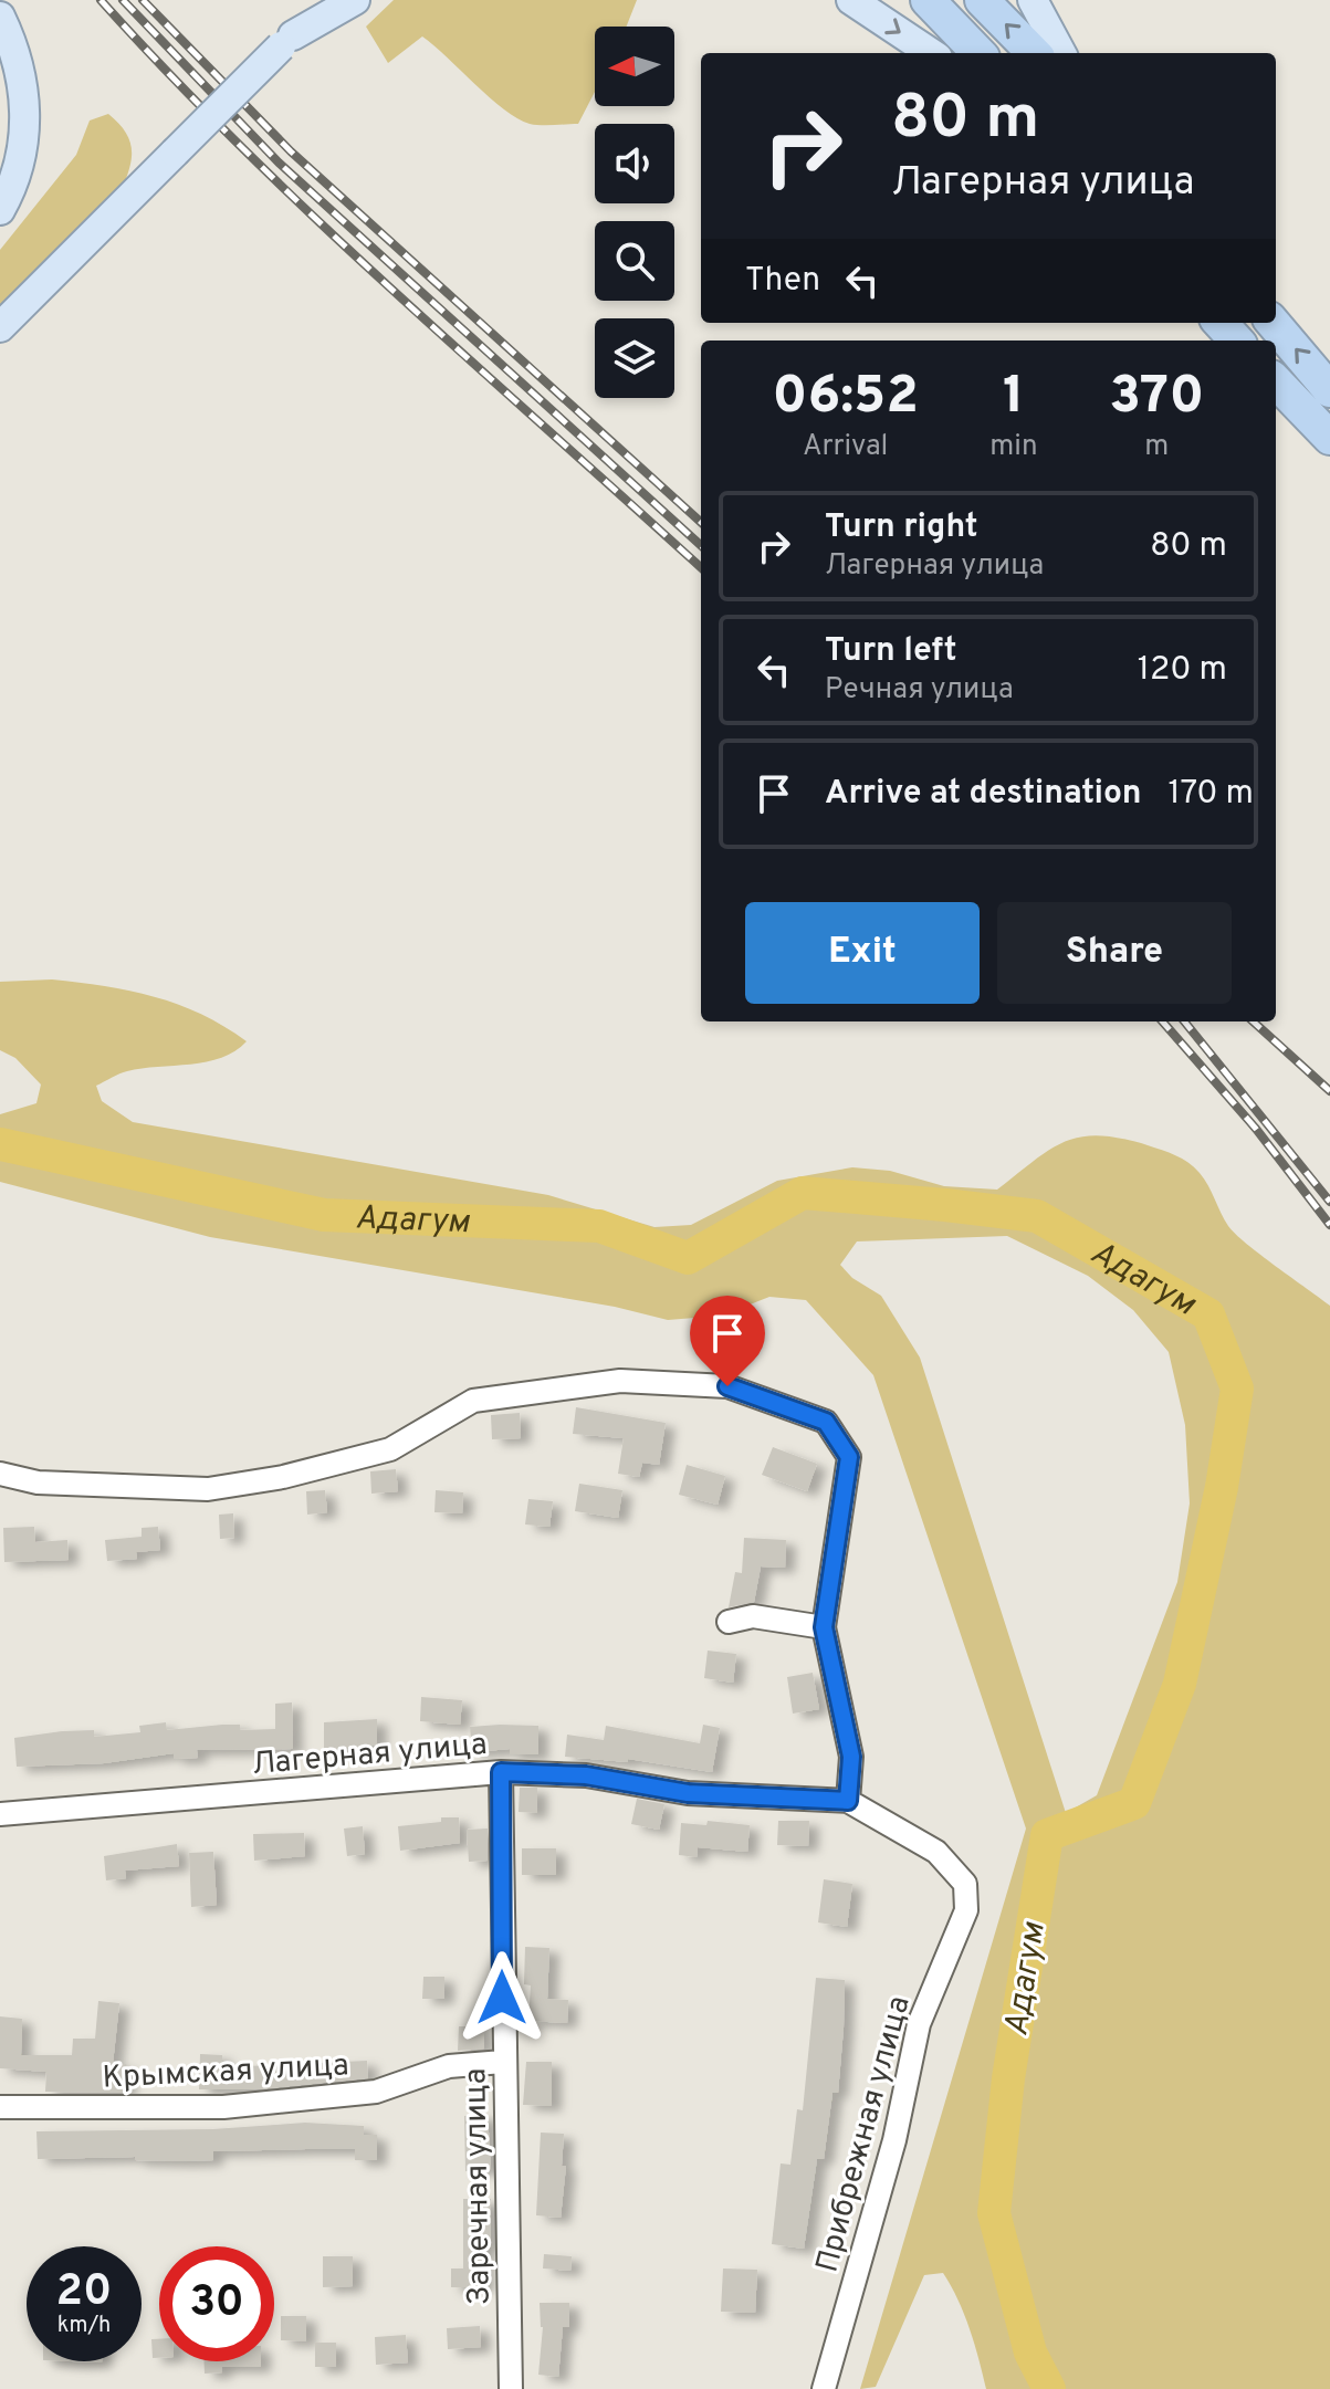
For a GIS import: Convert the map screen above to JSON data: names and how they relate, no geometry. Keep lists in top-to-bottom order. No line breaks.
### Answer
{"streets":{"street":["Лагерная улица","Крымская улица","Прибрежная улица","Заречная улица"]},"crossings":[["Лагерная улица","Прибрежная улица"],["Лагерная улица","Заречная улица"],["Крымская улица","Заречная улица"]],"water":["Адагум"],"north":"left","page":{"turn":["80 m","Лагерная улица"],"then":"Then","eta":["06:52","Arrival","1","min","370","m"],"list":[{"name":"Turn right","note":"Лагерная улица","value":"80 m"},{"name":"Turn left","note":"Речная улица","value":"120 m"},{"name":"Arrive at destination","value":"170 m"}],"buttons":["Exit","Share"],"speed":"20 km/h","limit":"30"}}
